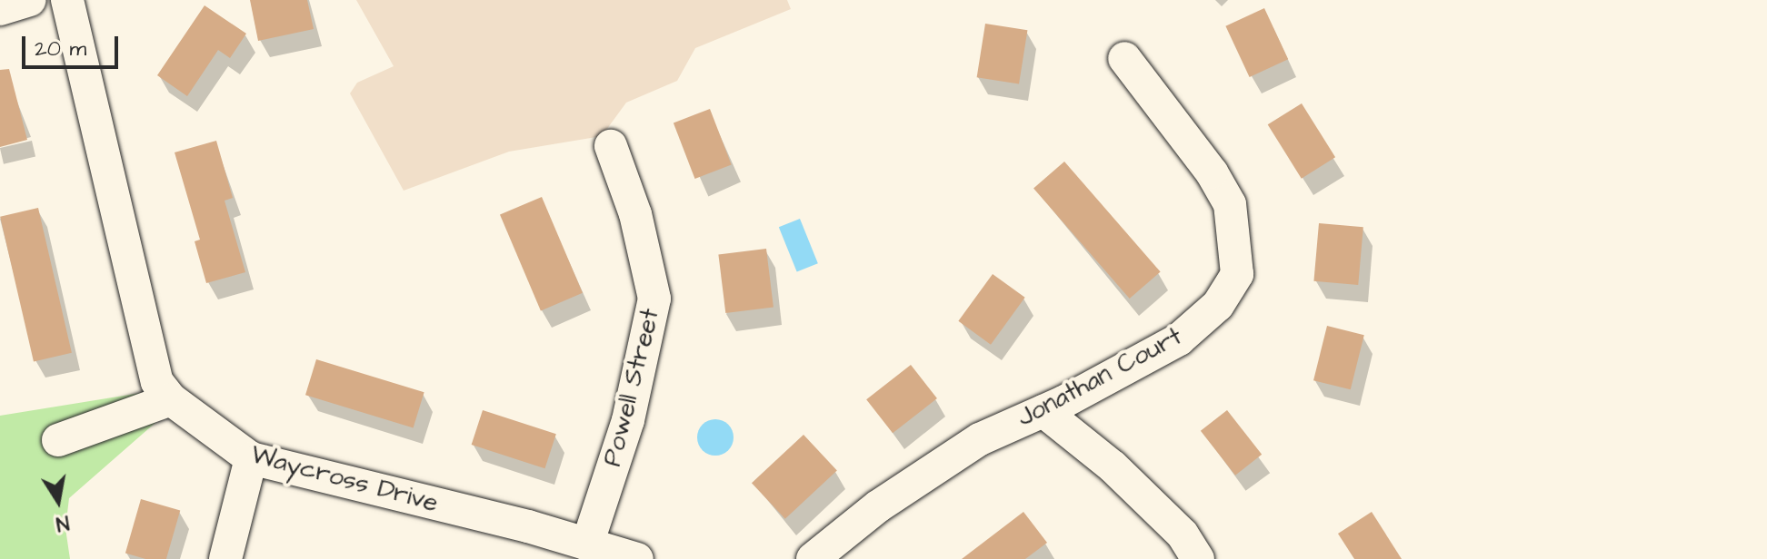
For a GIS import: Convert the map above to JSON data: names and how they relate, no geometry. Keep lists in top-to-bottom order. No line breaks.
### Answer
{"streets":{"street":["Jonathan Court","Powell Street","Waycross Drive"]},"crossings":[["Powell Street","Waycross Drive"]],"scale_bar":"20 m","north":"bottom"}
